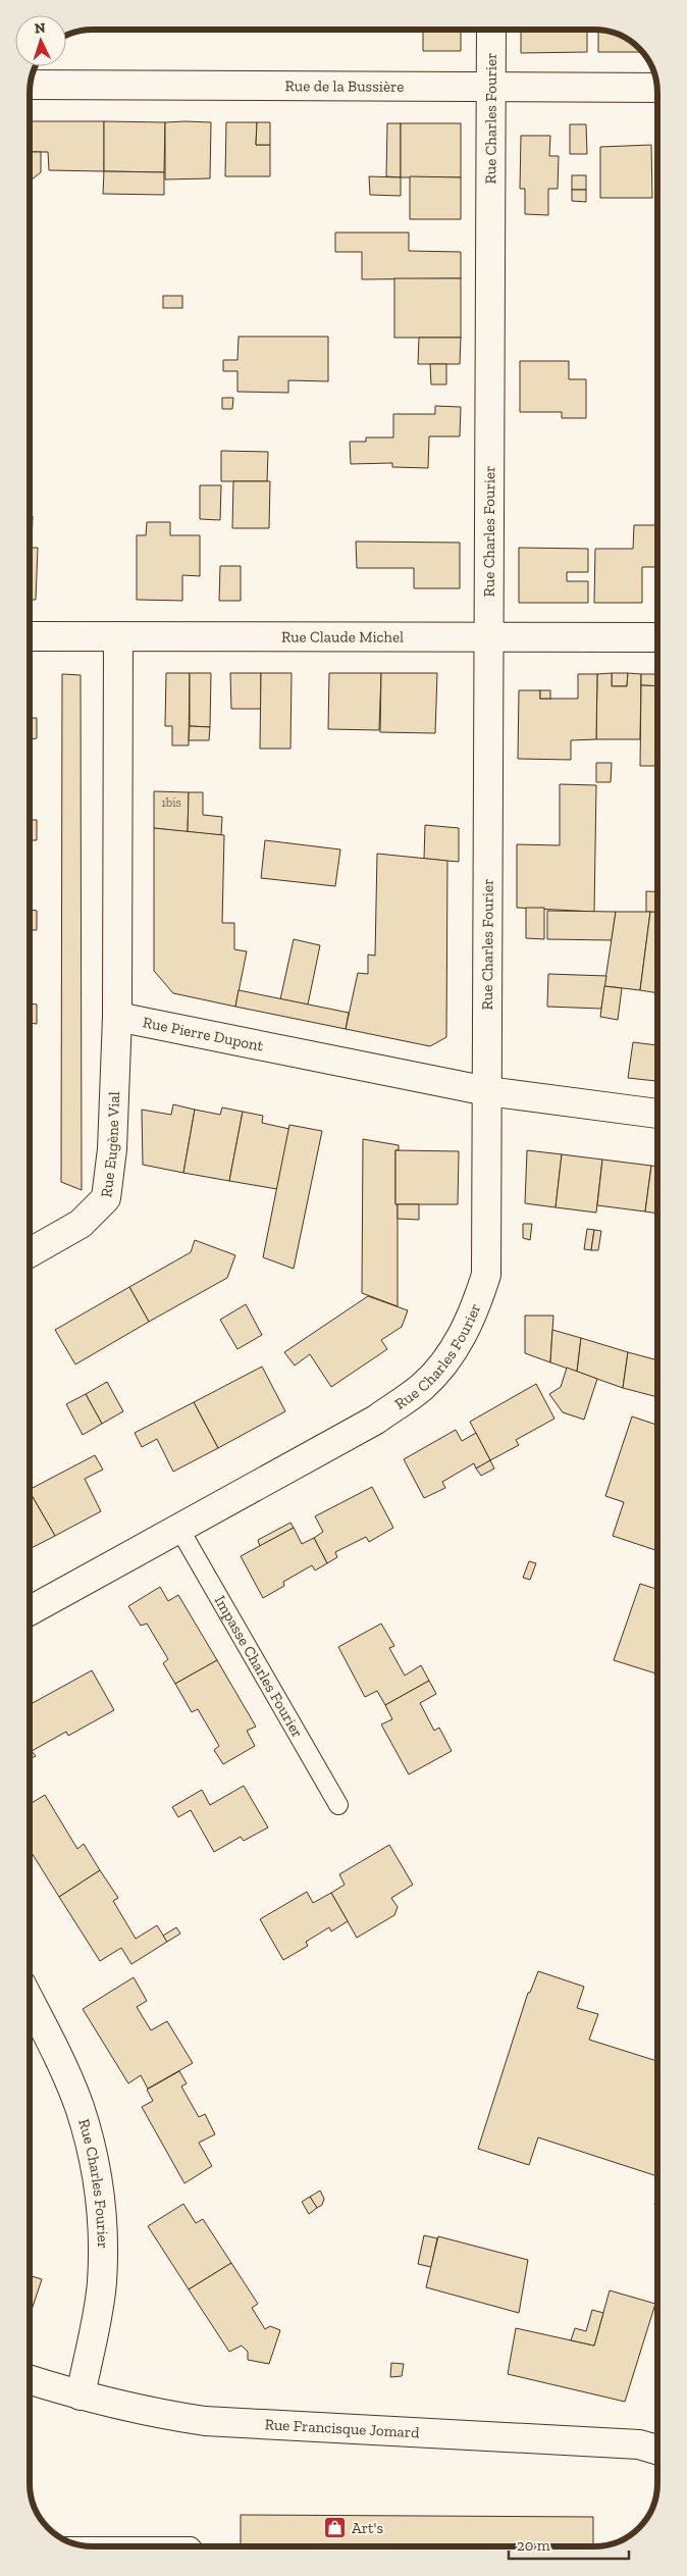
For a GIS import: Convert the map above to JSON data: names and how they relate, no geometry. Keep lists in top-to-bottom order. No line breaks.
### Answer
{"streets":{"street":["Rue de la Bussière","Rue Charles Fourier","Rue Claude Michel","Rue Pierre Dupont","Rue Eugène Vial","Rue Francisque Jomard"],"lane":["Impasse Charles Fourier"]},"crossings":[["Rue de la Bussière","Rue Charles Fourier"],["Rue Charles Fourier","Rue Claude Michel"],["Rue Charles Fourier","Rue Pierre Dupont"],["Rue Charles Fourier","Impasse Charles Fourier"],["Rue Charles Fourier","Rue Francisque Jomard"],["Rue Pierre Dupont","Rue Eugène Vial"]],"places":{"shop":["Art's"]},"house_numbers":["1bis"],"scale_bar":"20 m","north":"top"}
